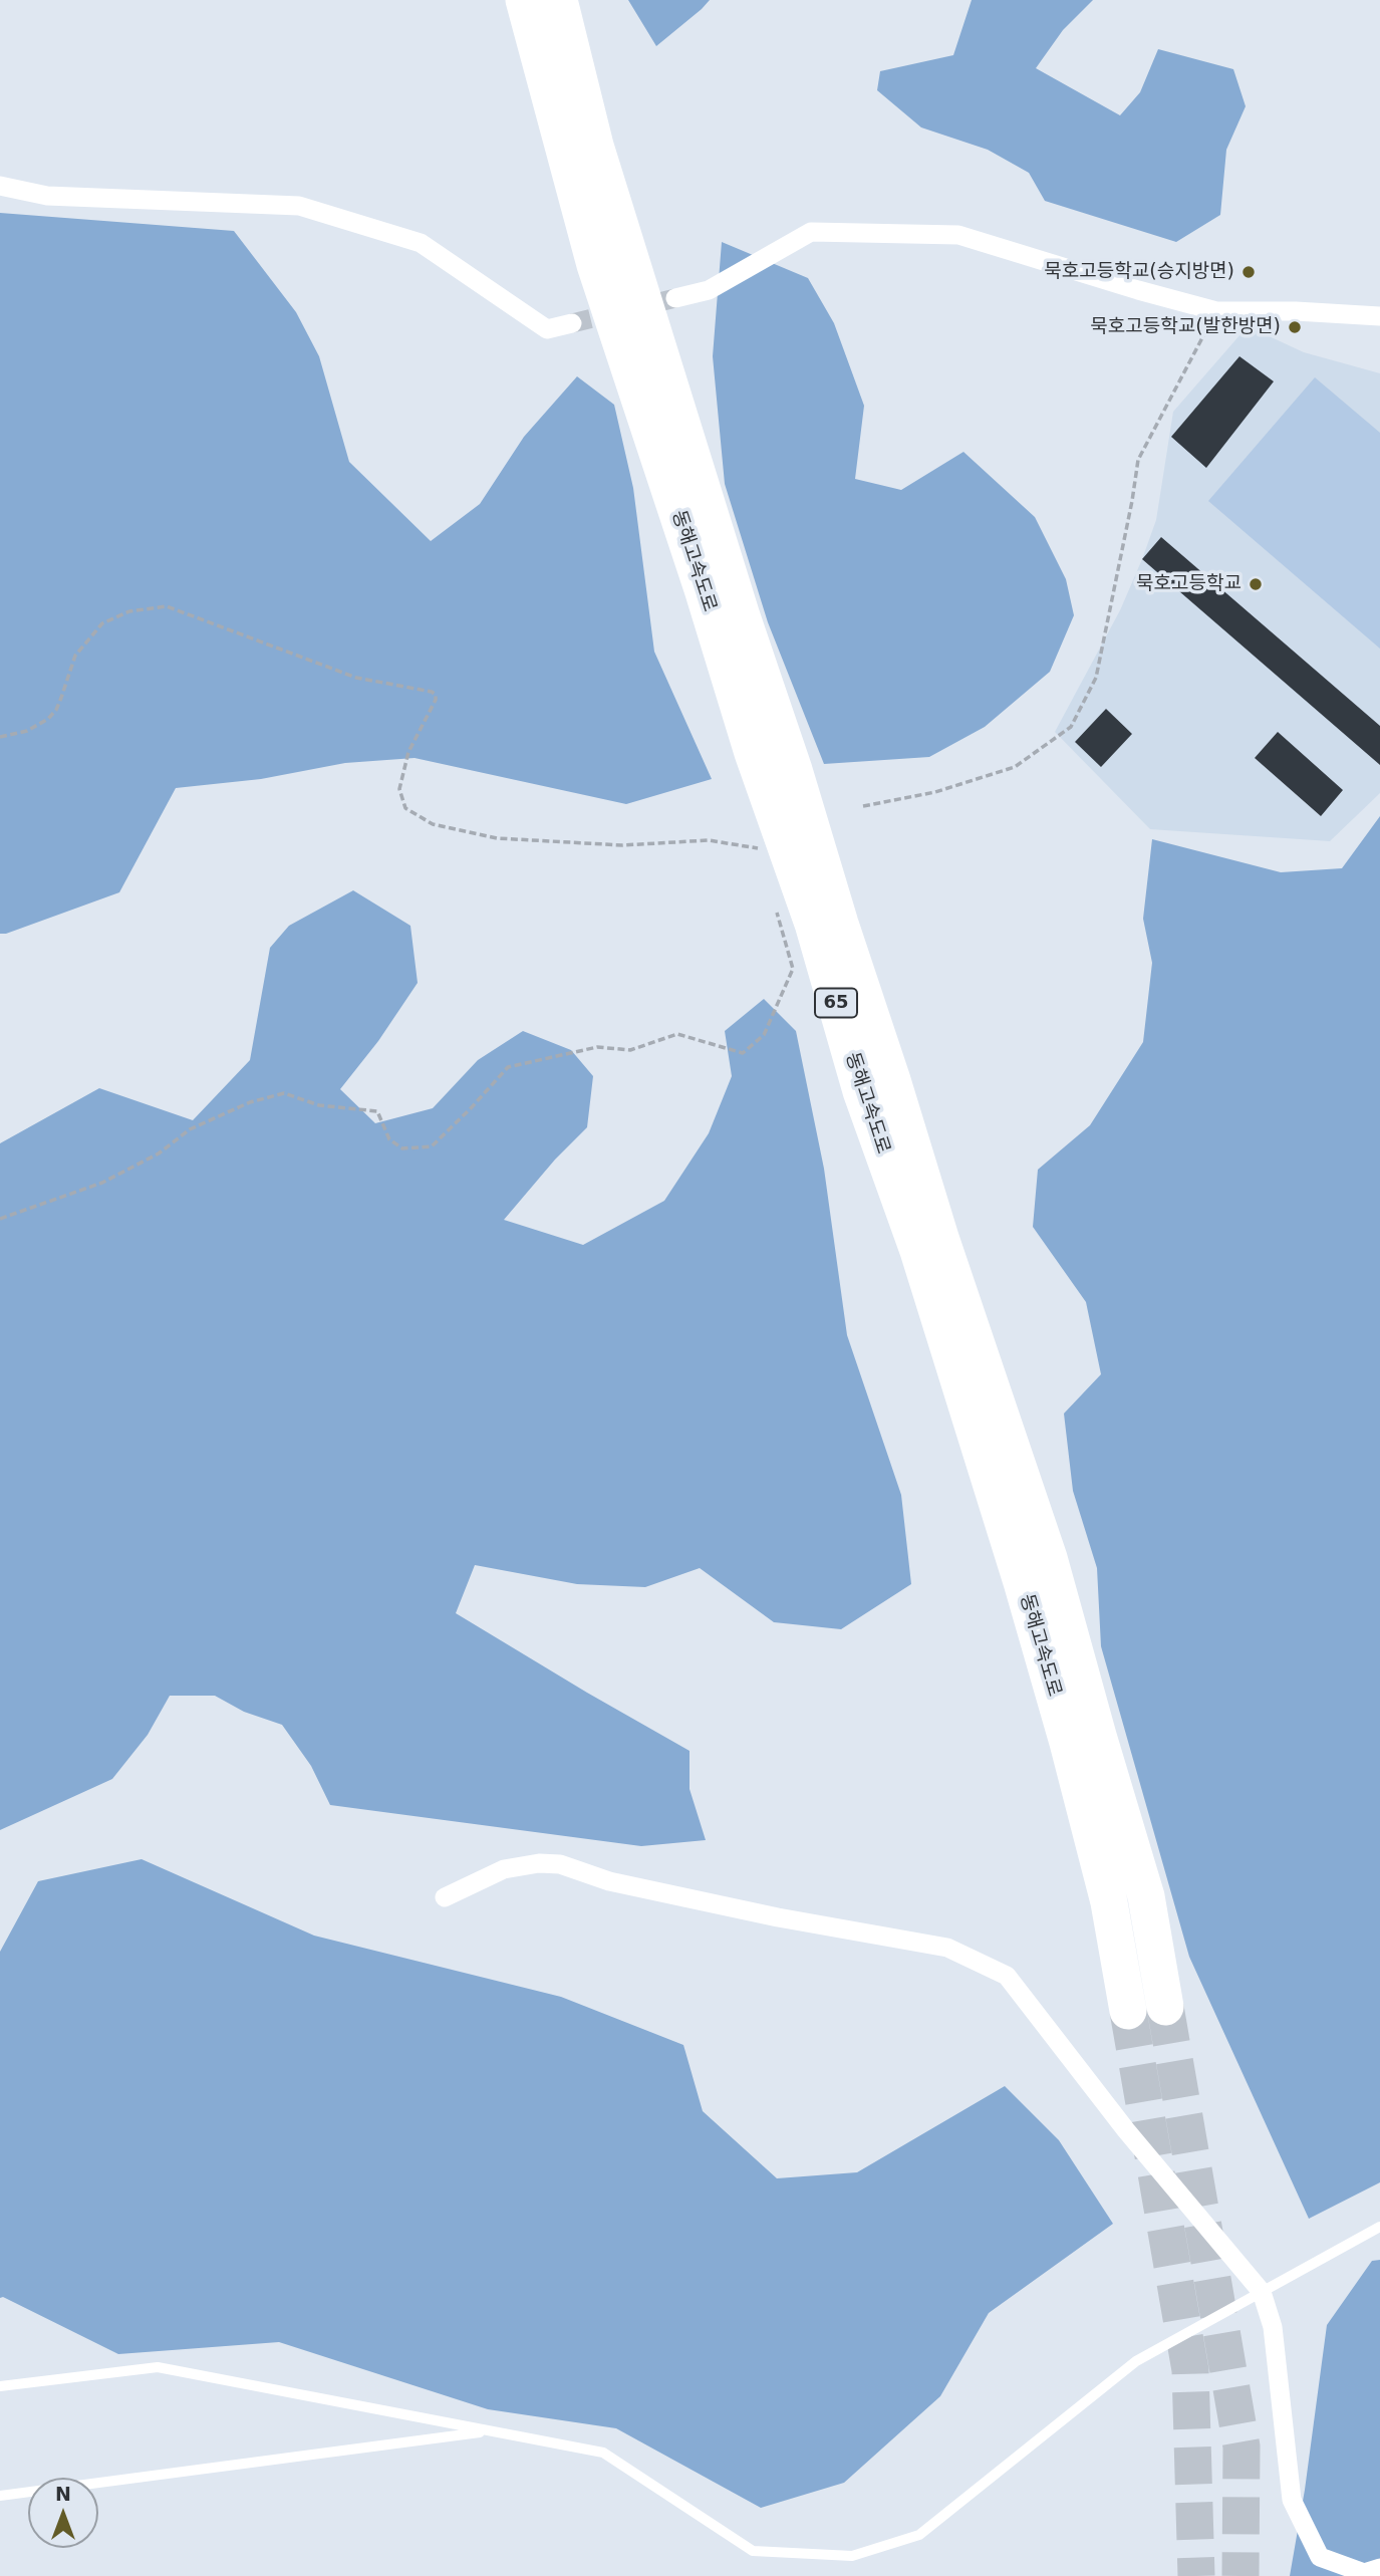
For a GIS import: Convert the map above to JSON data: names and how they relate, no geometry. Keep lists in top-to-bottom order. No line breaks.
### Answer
{"streets":{"highway":["동해고속도로","65"]},"places":["묵호고등학교(승지방면)","묵호고등학교(발한방면)","묵호고등학교"],"north":"top"}
